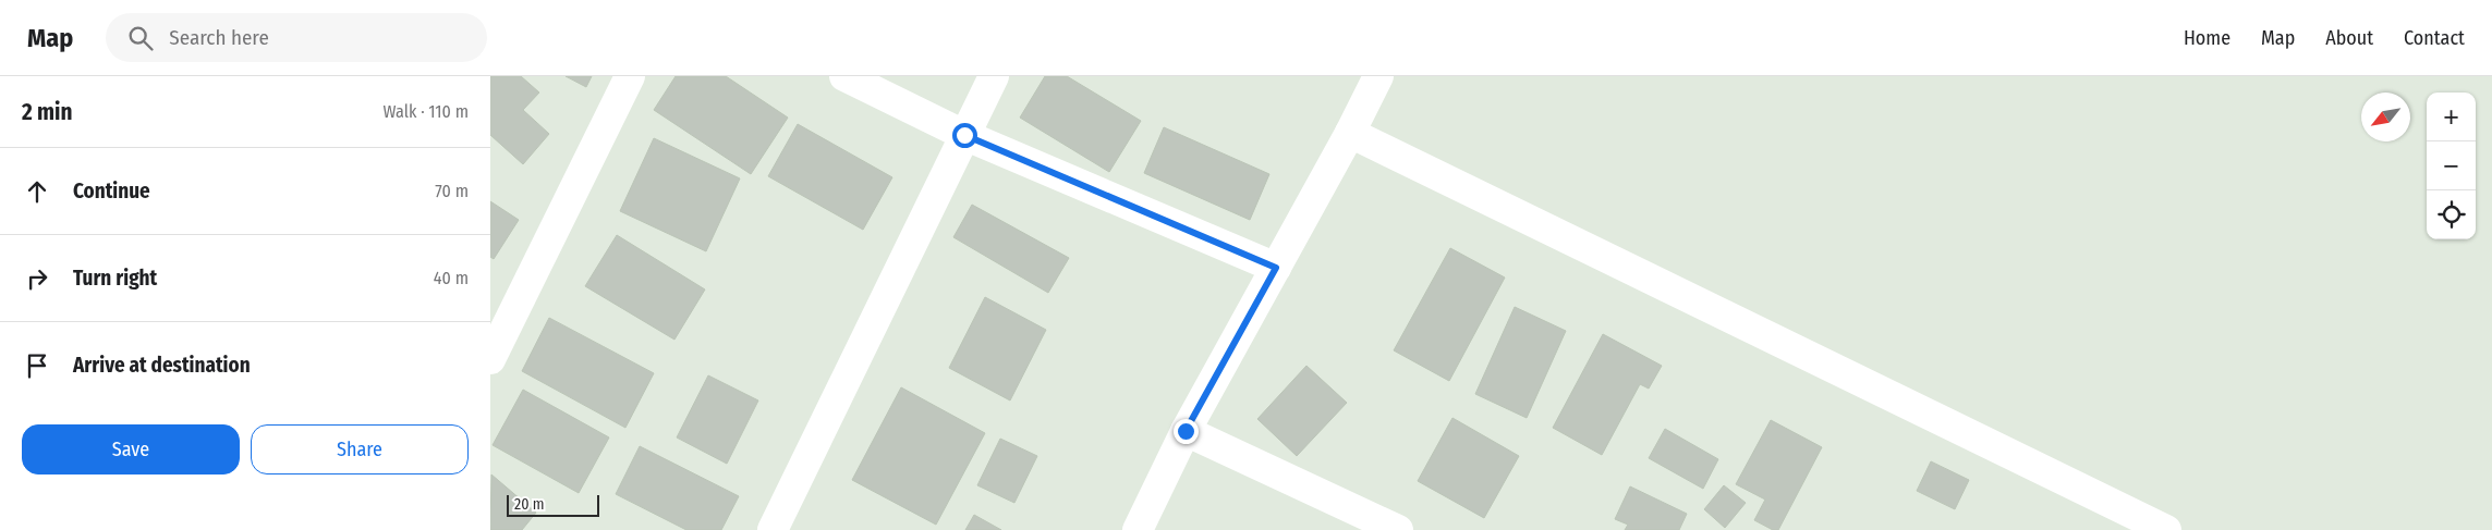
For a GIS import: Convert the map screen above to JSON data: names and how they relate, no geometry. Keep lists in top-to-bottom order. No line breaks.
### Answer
{"scale_bar":"20 m","north":"bottom left","page":{"header":"Map","search":"Search here","nav":["Home","Map","About","Contact"],"heading":["2 min","Walk · 110 m"],"map_buttons":["+","−"],"list":[["Continue","70 m"],["Turn right","40 m"],"Arrive at destination"],"buttons":["Save","Share"],"scale":"20 m"}}
